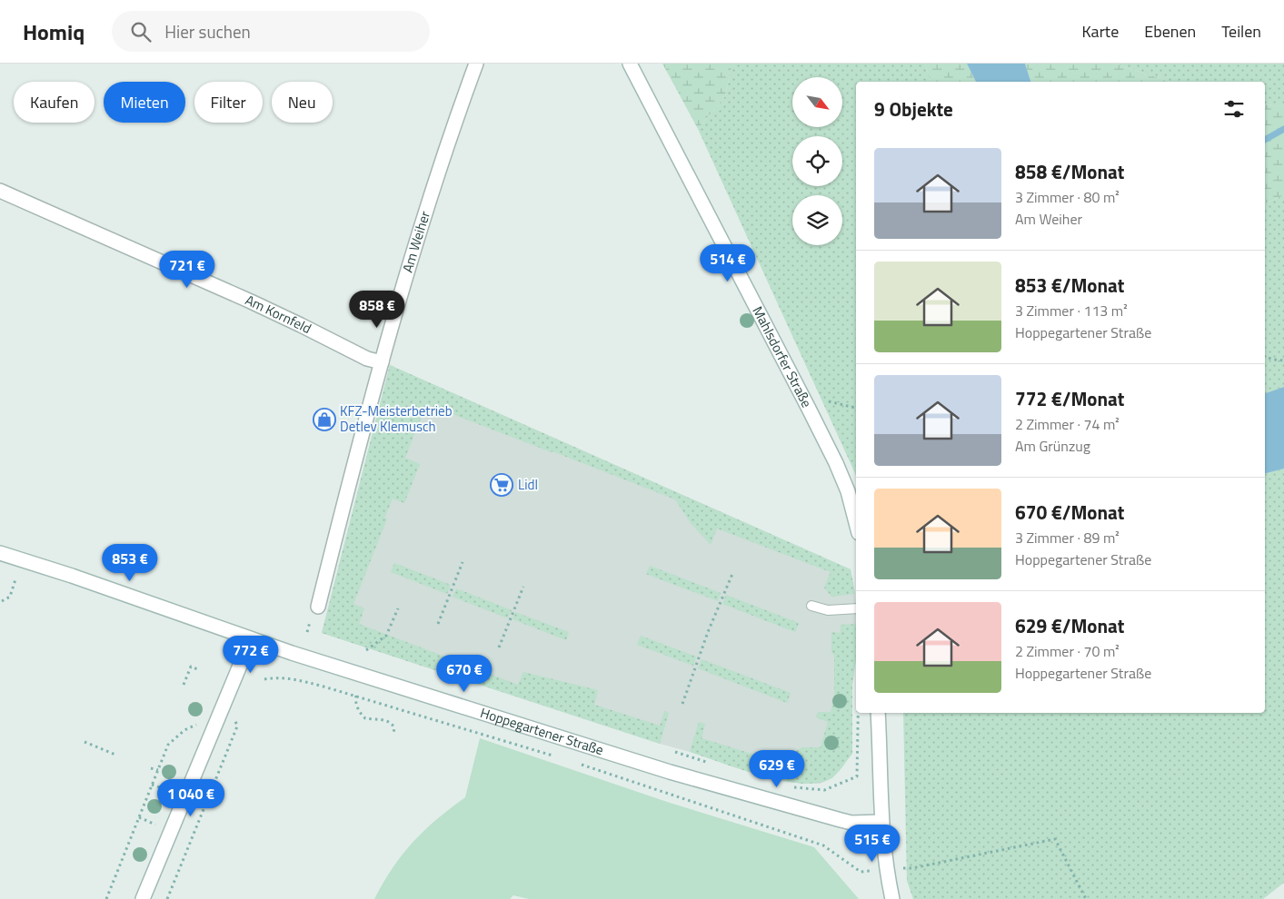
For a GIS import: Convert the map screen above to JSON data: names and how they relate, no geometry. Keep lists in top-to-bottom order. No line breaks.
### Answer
{"streets":{"main road":["Am Weiher","Am Kornfeld","Mahlsdorfer Straße","Hoppegartener Straße"]},"crossings":[["Am Weiher","Am Kornfeld"]],"places":{"shop":["KFZ-Meisterbetrieb Detlev Klemusch"],"supermarket":["Lidl"]},"north":"bottom right","page":{"header":"Homiq","search":"Hier suchen","nav":["Karte","Ebenen","Teilen"],"chip":["Kaufen","Mieten","Filter","Neu"],"heading":"9 Objekte","list":[{"name":"858 €/Monat","note":"3 Zimmer · 80 m² · Am Weiher"},{"name":"853 €/Monat","note":"3 Zimmer · 113 m² · Hoppegartener Straße"},{"name":"772 €/Monat","note":"2 Zimmer · 74 m² · Am Grünzug"},{"name":"670 €/Monat","note":"3 Zimmer · 89 m² · Hoppegartener Straße"},{"name":"629 €/Monat","note":"2 Zimmer · 70 m² · Hoppegartener Straße"}],"price":["514 €","721 €","858 €","853 €","772 €","670 €","629 €","1 040 €","515 €"]}}
